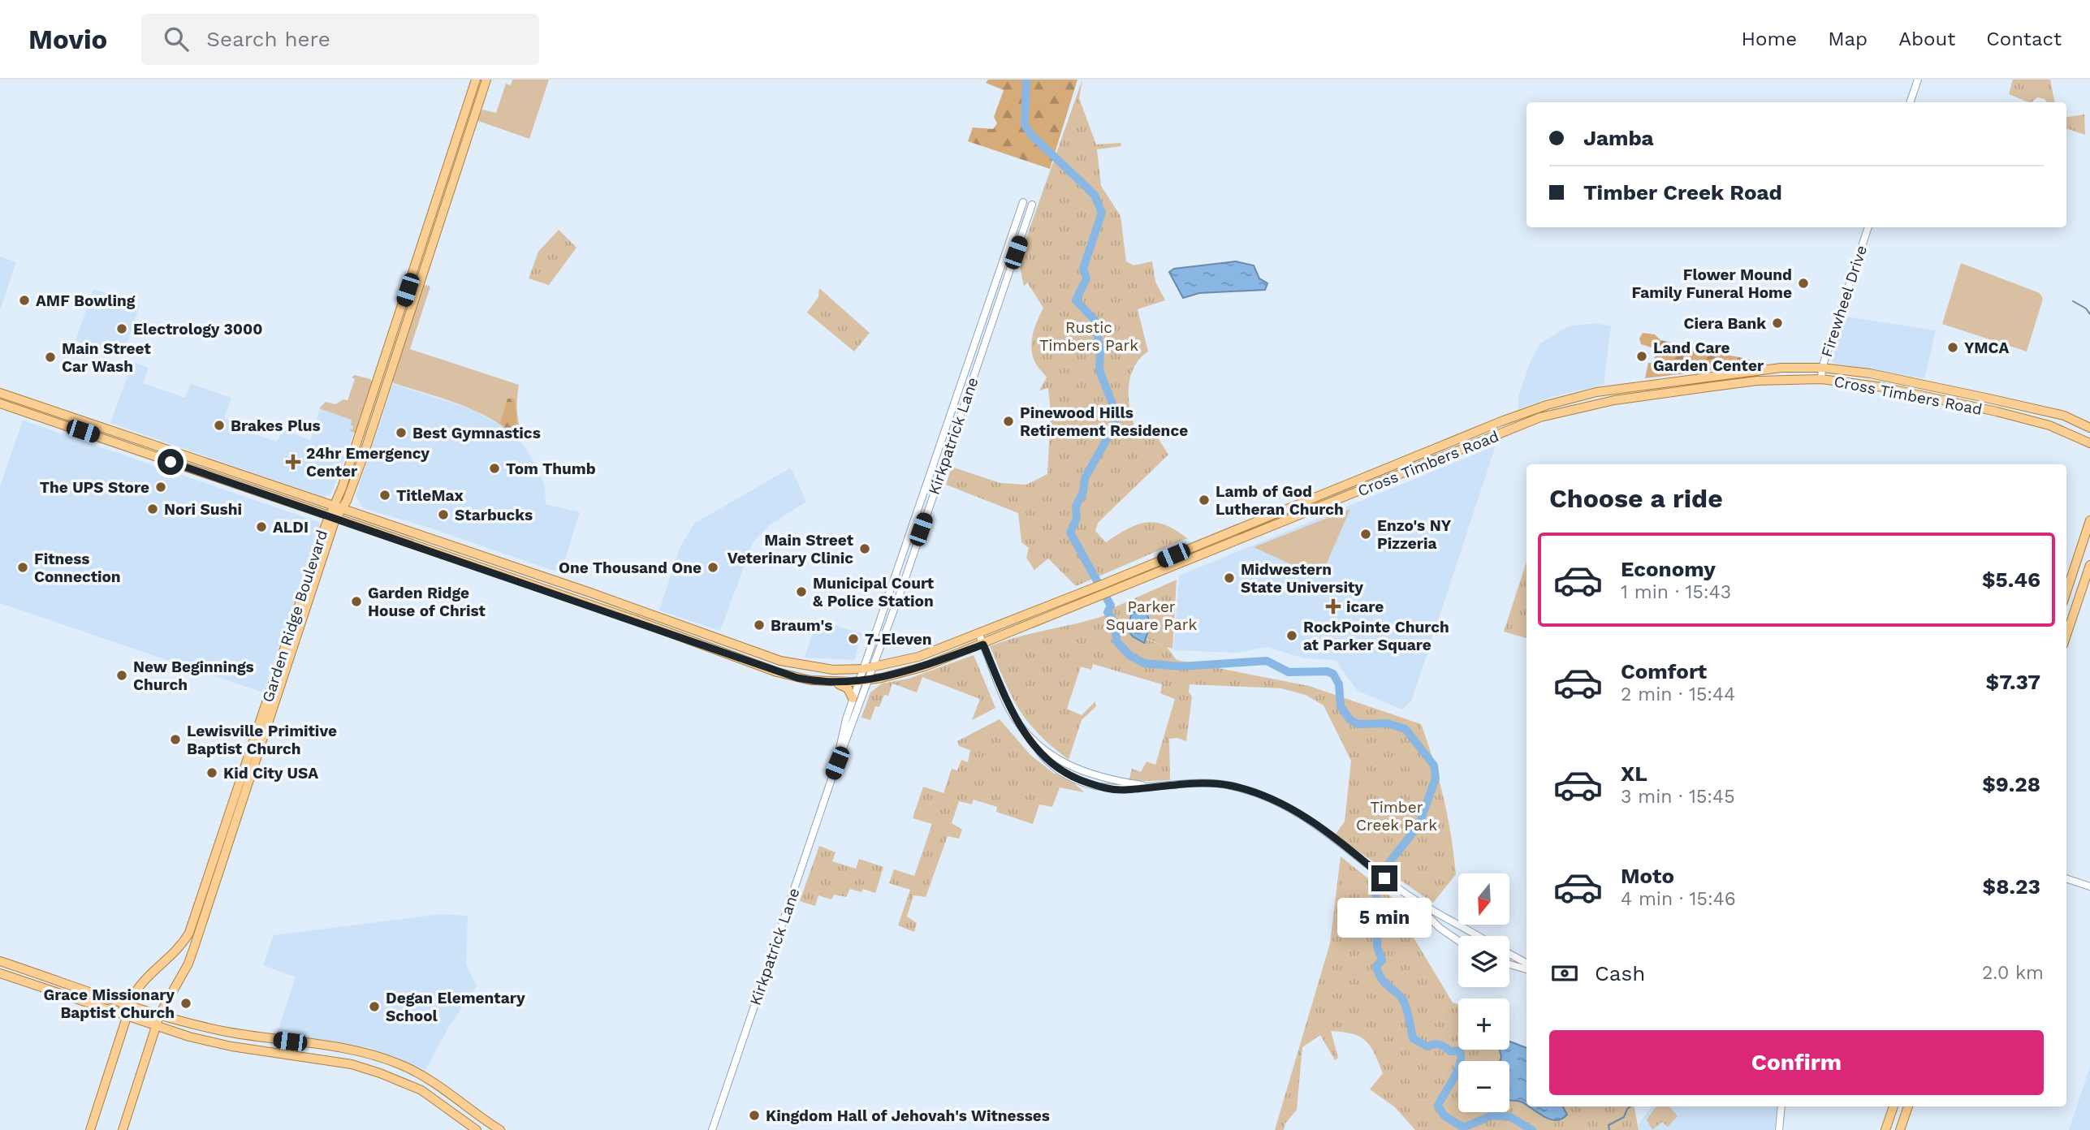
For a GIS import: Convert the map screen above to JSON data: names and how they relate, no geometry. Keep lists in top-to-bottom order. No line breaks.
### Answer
{"streets":{"main road":["Cross Timbers Road","Garden Ridge Boulevard"],"street":["Firewheel Drive","Kirkpatrick Lane"]},"crossings":[["Firewheel Drive","Cross Timbers Road"],["Cross Timbers Road","Kirkpatrick Lane"],["Cross Timbers Road","Garden Ridge Boulevard"]],"parks":["Rustic Timbers Park","Parker Square Park","Timber Creek Park"],"places":{"other":["Flower Mound Family Funeral Home","AMF Bowling","Ciera Bank","Electrology 3000","YMCA","Land Care Garden Center","Main Street Car Wash","Pinewood Hills Retirement Residence","Brakes Plus","Best Gymnastics","Tom Thumb","The UPS Store","TitleMax","Lamb of God Lutheran Church","Nori Sushi","Starbucks","ALDI","Enzo's NY Pizzeria","Main Street Veterinary Clinic","Fitness Connection","One Thousand One","Midwestern State University","Municipal Court & Police Station","Garden Ridge House of Christ","Braum's","RockPointe Church at Parker Square","7-Eleven","New Beginnings Church","Lewisville Primitive Baptist Church","Kid City USA","Grace Missionary Baptist Church","Degan Elementary School","Kingdom Hall of Jehovah's Witnesses"],"health":["24hr Emergency Center","icare"]},"north":"bottom","page":{"header":"Movio","search":"Search here","nav":["Home","Map","About","Contact"],"banner":["Jamba","Timber Creek Road"],"heading":"Choose a ride","list":[{"name":"Economy","note":"1 min · 15:43","value":"$5.46"},{"name":"Comfort","note":"2 min · 15:44","value":"$7.37"},{"name":"XL","note":"3 min · 15:45","value":"$9.28"},{"name":"Moto","note":"4 min · 15:46","value":"$8.23"}],"map_buttons":["+","−"],"bubble":"5 min","pay":["Cash","2.0 km"],"buttons":"Confirm"}}
